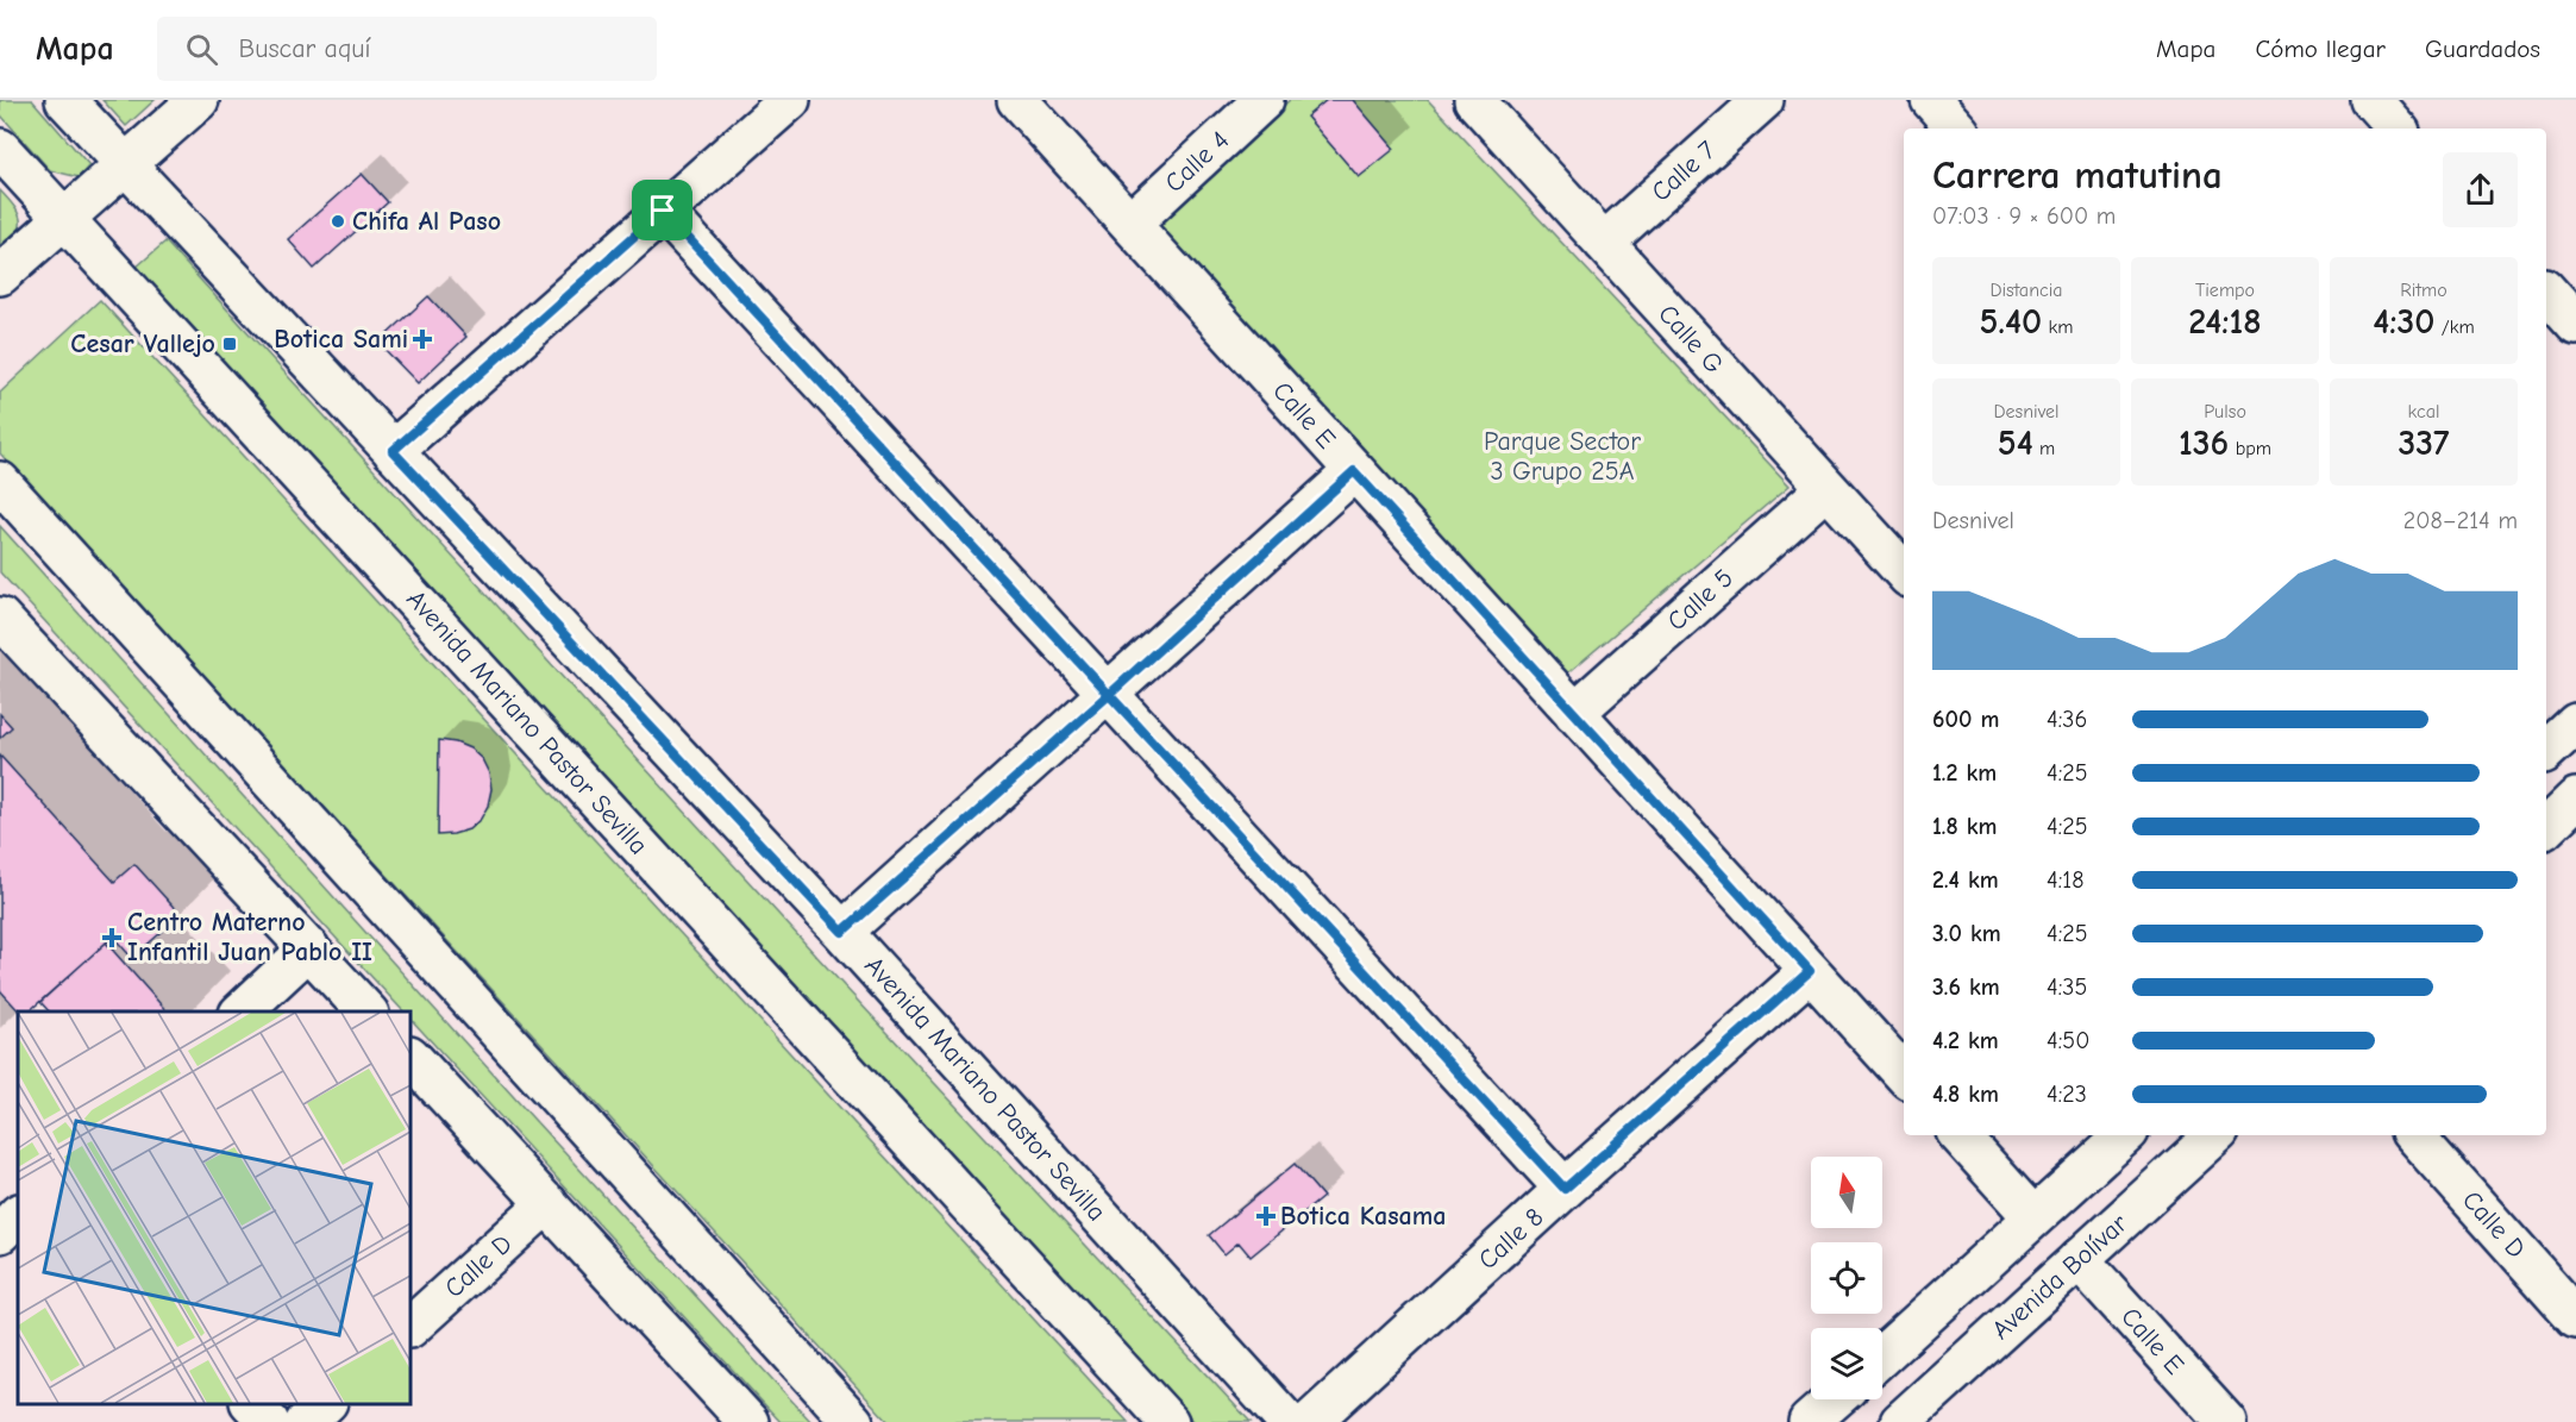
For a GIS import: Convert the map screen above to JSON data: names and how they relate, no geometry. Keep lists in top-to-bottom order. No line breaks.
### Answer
{"streets":{"street":["Calle 4","Calle 7","Calle G","Calle E","Calle 5","Avenida Mariano Pastor Sevilla","Calle D","Calle 8","Avenida Bolívar"]},"crossings":[["Calle 4","Calle E"],["Calle 7","Calle G"],["Calle G","Calle 5"],["Calle E","Calle 5"],["Calle E","Calle 8"],["Calle E","Avenida Bolívar"]],"parks":["Parque Sector 3 Grupo 25A"],"places":{"other":["Chifa Al Paso"],"health":["Botica Sami","Centro Materno Infantil Juan Pablo II","Botica Kasama"],"transit":["Cesar Vallejo"]},"north":"top","page":{"header":"Mapa","search":"Buscar aquí","nav":["Mapa","Cómo llegar","Guardados"],"heading":["Carrera matutina","07:03 · 9 × 600 m"],"stats":[["Distancia","5.40 km"],["Tiempo","24:18"],["Ritmo","4:30 /km"],["Desnivel","54 m"],["Pulso","136 bpm"],["kcal","337"]],"chart":["Desnivel","208–214 m"],"list":[{"name":"600 m","note":"4:36"},{"name":"1.2 km","note":"4:25"},{"name":"1.8 km","note":"4:25"},{"name":"2.4 km","note":"4:18"},{"name":"3.0 km","note":"4:25"},{"name":"3.6 km","note":"4:35"},{"name":"4.2 km","note":"4:50"},{"name":"4.8 km","note":"4:23"}]}}
